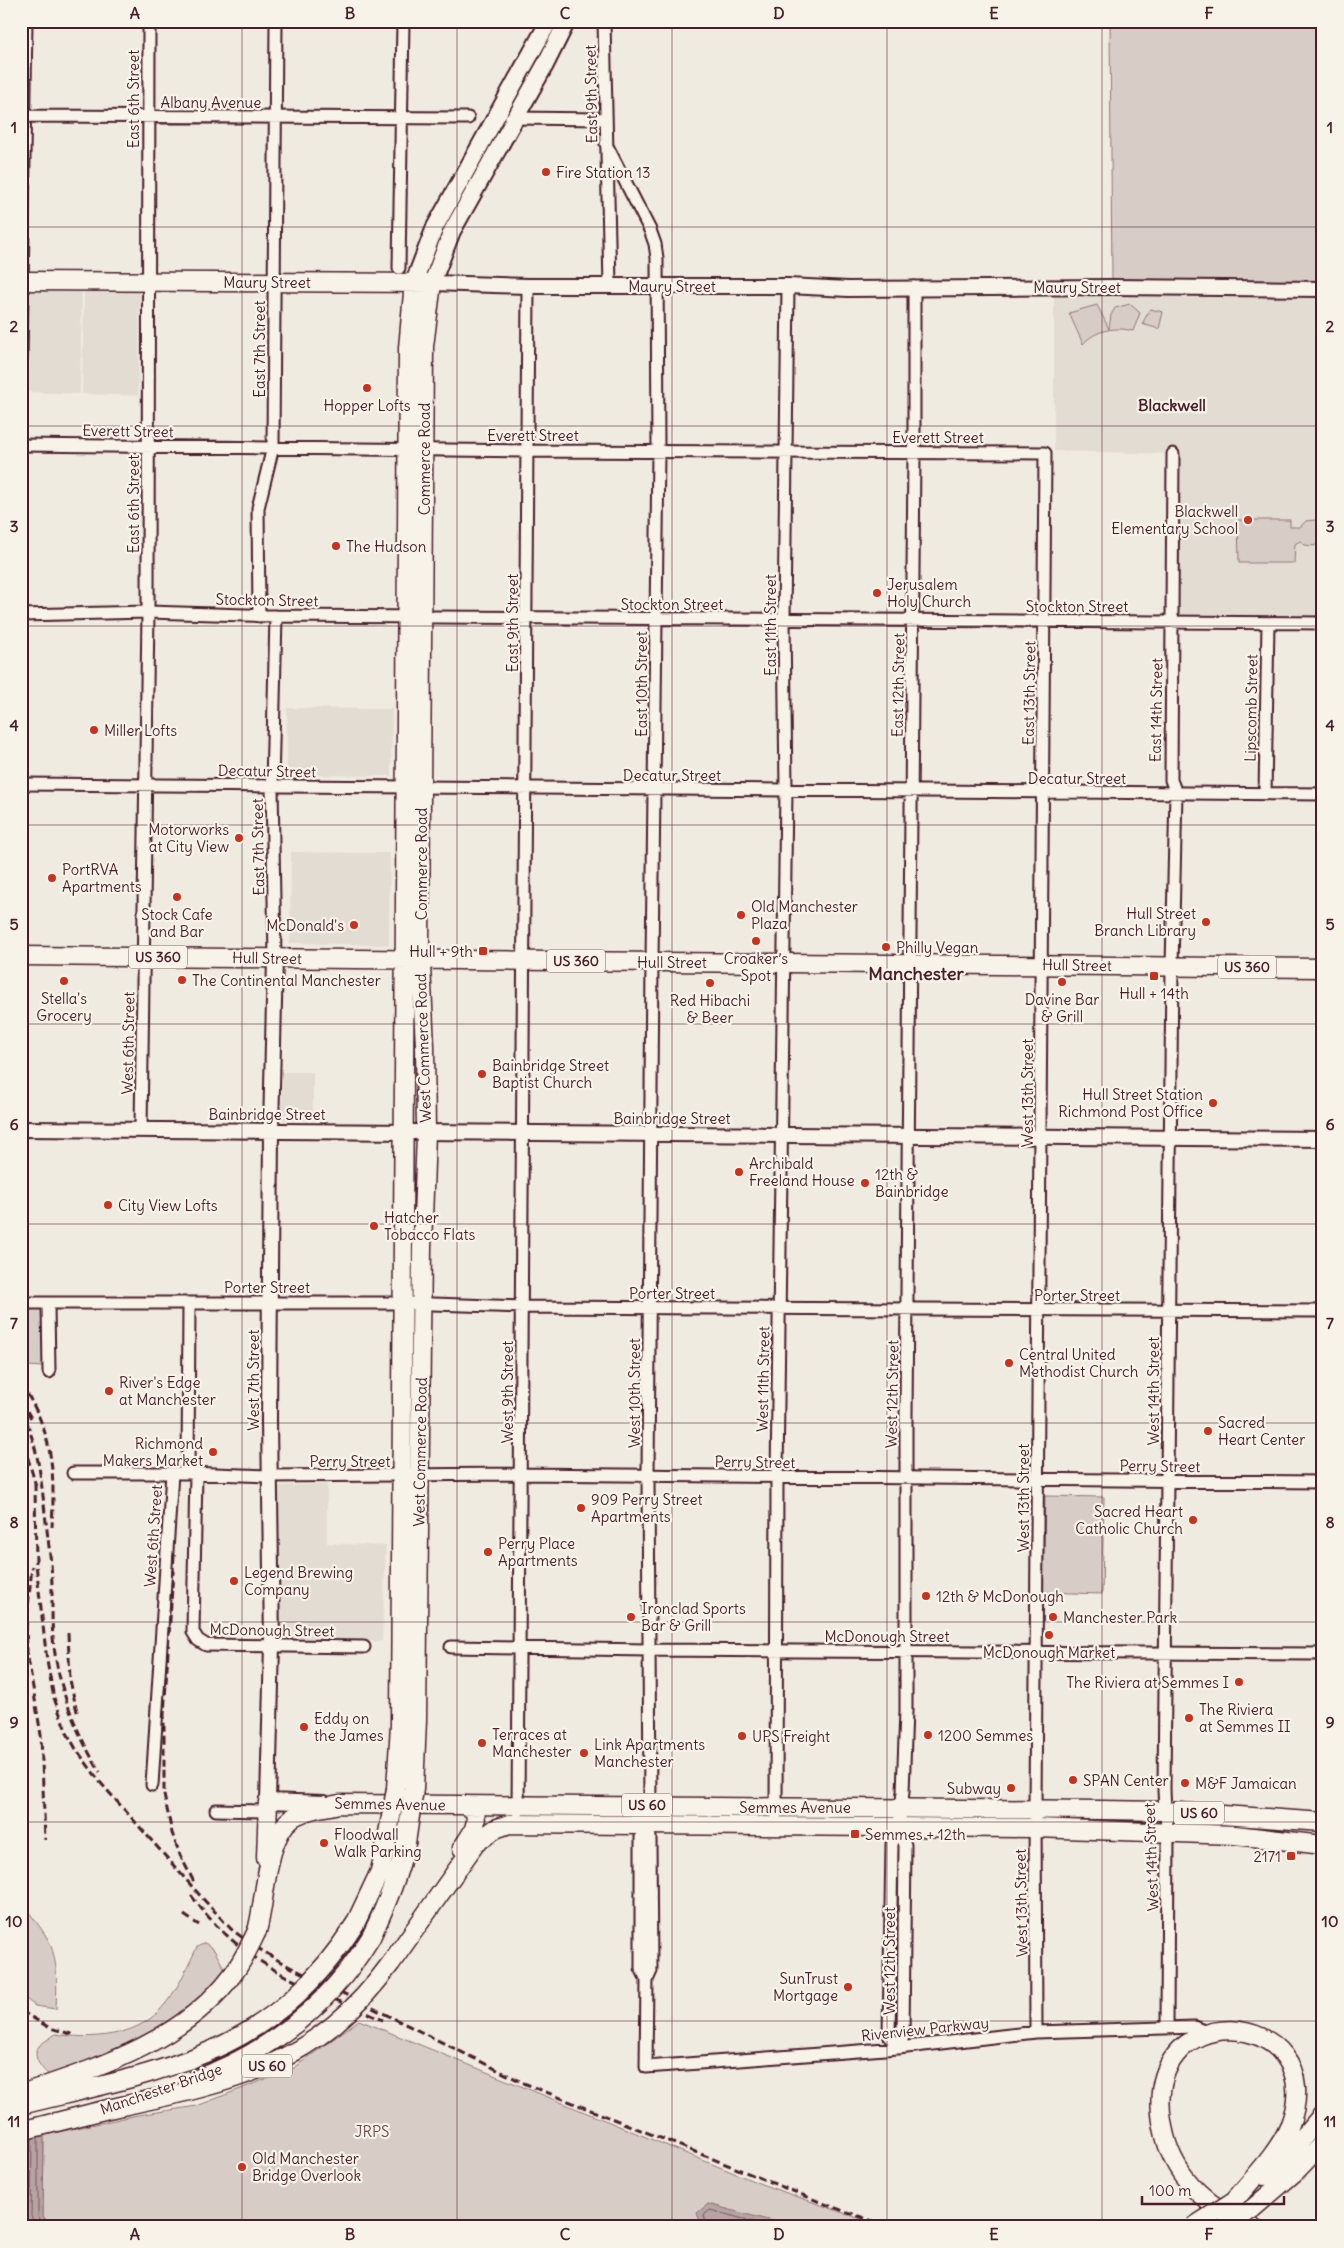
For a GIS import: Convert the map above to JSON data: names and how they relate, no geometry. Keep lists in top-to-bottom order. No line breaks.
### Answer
{"streets":{"main road":["Maury Street","Commerce Road","US 360","Hull Street","West Commerce Road","Semmes Avenue","US 60","Manchester Bridge"],"street":["East 9th Street","East 6th Street","Albany Avenue","East 7th Street","Everett Street","Stockton Street","East 11th Street","East 10th Street","East 12th Street","East 13th Street","Lipscomb Street","East 14th Street","Decatur Street","West 6th Street","West 13th Street","Bainbridge Street","Porter Street","West 11th Street","West 7th Street","West 14th Street","West 9th Street","West 10th Street","West 12th Street","Perry Street","McDonough Street","Riverview Parkway"]},"crossings":[["East 9th Street","Maury Street"],["East 9th Street","Everett Street"],["East 9th Street","Stockton Street"],["East 9th Street","East 10th Street"],["East 9th Street","Decatur Street"],["East 9th Street","Hull Street"],["East 9th Street","West 9th Street"],["East 6th Street","Albany Avenue"],["East 6th Street","Maury Street"],["East 6th Street","Everett Street"],["East 6th Street","Stockton Street"],["East 6th Street","Decatur Street"],["East 6th Street","Hull Street"],["East 6th Street","West 6th Street"],["Albany Avenue","East 7th Street"],["Maury Street","East 7th Street"],["Maury Street","Commerce Road"],["Maury Street","East 11th Street"],["Maury Street","East 10th Street"],["Maury Street","East 12th Street"],["East 7th Street","Everett Street"],["East 7th Street","Stockton Street"],["East 7th Street","Decatur Street"],["East 7th Street","Hull Street"],["East 7th Street","West 7th Street"],["Everett Street","Commerce Road"],["Everett Street","East 11th Street"],["Everett Street","East 10th Street"],["Everett Street","East 12th Street"],["Everett Street","East 13th Street"],["Commerce Road","Stockton Street"],["Commerce Road","Decatur Street"],["Commerce Road","Hull Street"],["Commerce Road","West Commerce Road"],["Stockton Street","East 11th Street"],["Stockton Street","East 10th Street"],["Stockton Street","East 12th Street"],["Stockton Street","East 13th Street"],["Stockton Street","Lipscomb Street"],["Stockton Street","East 14th Street"],["East 11th Street","Decatur Street"],["East 11th Street","Hull Street"],["East 11th Street","West 11th Street"],["East 10th Street","Decatur Street"],["East 10th Street","Hull Street"],["East 10th Street","West 10th Street"],["East 12th Street","Decatur Street"],["East 12th Street","Hull Street"],["East 12th Street","West 12th Street"],["East 13th Street","Decatur Street"],["East 13th Street","Hull Street"],["East 13th Street","West 13th Street"],["Lipscomb Street","Decatur Street"],["East 14th Street","Decatur Street"],["East 14th Street","Hull Street"],["East 14th Street","West 14th Street"],["Hull Street","West 6th Street"],["Hull Street","West Commerce Road"],["Hull Street","West 13th Street"],["Hull Street","West 11th Street"],["Hull Street","West 7th Street"],["Hull Street","West 14th Street"],["Hull Street","West 9th Street"],["Hull Street","West 10th Street"],["Hull Street","West 12th Street"],["West 6th Street","Bainbridge Street"],["West 6th Street","Perry Street"],["West 6th Street","McDonough Street"],["West Commerce Road","Bainbridge Street"],["West Commerce Road","Porter Street"],["West Commerce Road","Perry Street"],["West Commerce Road","Manchester Bridge"],["West 13th Street","Bainbridge Street"],["West 13th Street","Porter Street"],["West 13th Street","Perry Street"],["West 13th Street","McDonough Street"],["West 13th Street","Semmes Avenue"],["West 13th Street","Riverview Parkway"],["Bainbridge Street","West 11th Street"],["Bainbridge Street","West 7th Street"],["Bainbridge Street","West 14th Street"],["Bainbridge Street","West 9th Street"],["Bainbridge Street","West 10th Street"],["Bainbridge Street","West 12th Street"],["Porter Street","West 11th Street"],["Porter Street","West 7th Street"],["Porter Street","West 14th Street"],["Porter Street","West 9th Street"],["Porter Street","West 10th Street"],["Porter Street","West 12th Street"],["West 11th Street","Perry Street"],["West 11th Street","McDonough Street"],["West 11th Street","Semmes Avenue"],["West 7th Street","Perry Street"],["West 7th Street","McDonough Street"],["West 7th Street","Semmes Avenue"],["West 14th Street","Perry Street"],["West 14th Street","McDonough Street"],["West 14th Street","Semmes Avenue"],["West 14th Street","Riverview Parkway"],["West 9th Street","Perry Street"],["West 9th Street","McDonough Street"],["West 9th Street","Semmes Avenue"],["West 9th Street","US 60"],["West 10th Street","Perry Street"],["West 10th Street","McDonough Street"],["West 10th Street","Semmes Avenue"],["West 10th Street","Riverview Parkway"],["West 12th Street","Perry Street"],["West 12th Street","McDonough Street"],["West 12th Street","Semmes Avenue"],["West 12th Street","Riverview Parkway"],["Perry Street","McDonough Street"],["Semmes Avenue","US 60"],["US 60","Manchester Bridge"]],"districts":["Blackwell","Manchester"],"parks":["JRPS"],"places":{"other":["Fire Station 13","Hopper Lofts","Blackwell Elementary School","The Hudson","Jerusalem Holy Church","Miller Lofts","Motorworks at City View","PortRVA Apartments","Stock Cafe and Bar","Old Manchester Plaza","Hull Street Branch Library","McDonald's","Croaker’s Spot","Philly Vegan","The Continental Manchester","Stella's Grocery","Davine Bar & Grill","Red Hibachi & Beer","Bainbridge Street Baptist Church","Hull Street Station Richmond Post Office","Archibald Freeland House","12th & Bainbridge","City View Lofts","Hatcher Tobacco Flats","Central United Methodist Church","River's Edge at Manchester","Sacred Heart Center","Richmond Makers Market","909 Perry Street Apartments","Sacred Heart Catholic Church","Perry Place Apartments","Legend Brewing Company","12th & McDonough","Ironclad Sports Bar & Grill","Manchester Park","McDonough Market","The Riviera at Semmes I","The Riviera at Semmes II","Eddy on the James","1200 Semmes","UPS Freight","Terraces at Manchester","Link Apartments Manchester","SPAN Center","M&F Jamaican","Subway","Floodwall Walk Parking","SunTrust Mortgage","Old Manchester Bridge Overlook"],"transit":["Hull + 9th","Hull + 14th","Semmes + 12th","2171"]},"scale_bar":"100 m","grid":{"columns":["A","B","C","D","E","F"],"rows":["1","2","3","4","5","6","7","8","9","10","11"]}}
